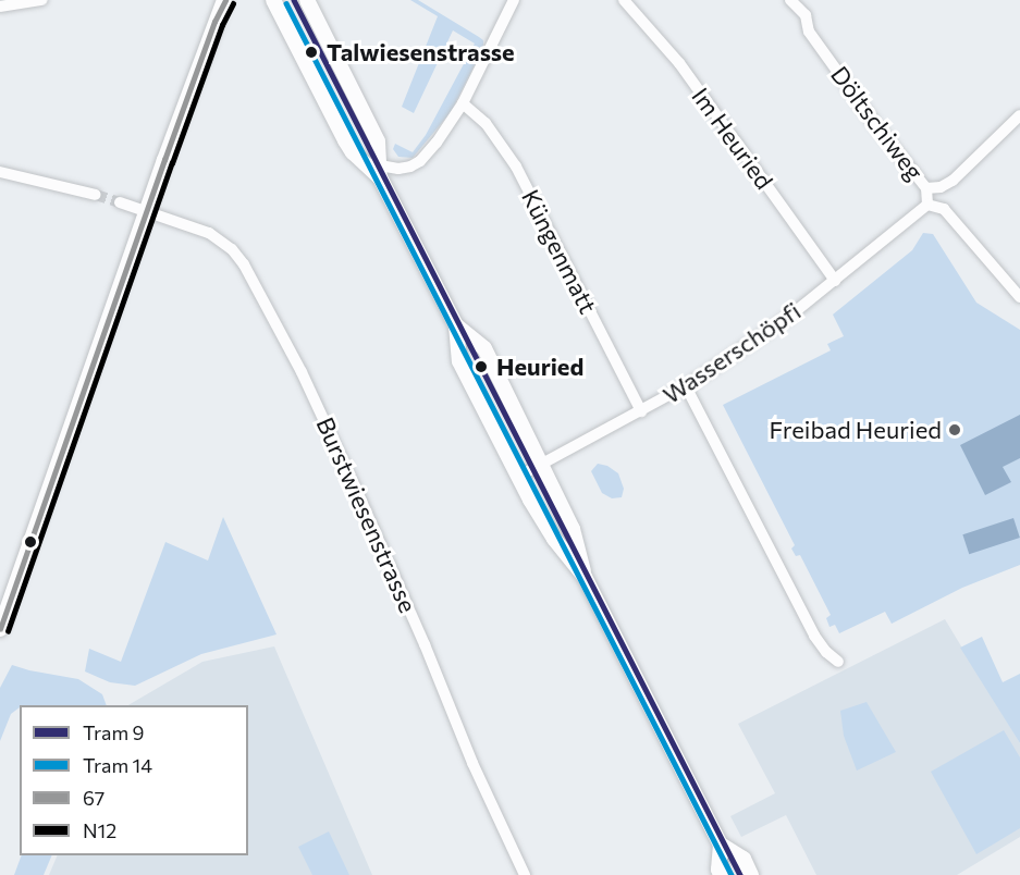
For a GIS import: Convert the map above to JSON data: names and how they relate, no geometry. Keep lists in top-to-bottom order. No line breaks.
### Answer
{"streets":{"street":["Döltschiweg","Im Heuried","Küngenmatt","Wasserschöpfi","Burstwiesenstrasse"]},"crossings":[["Döltschiweg","Wasserschöpfi"],["Im Heuried","Wasserschöpfi"],["Küngenmatt","Wasserschöpfi"]],"places":["Talwiesenstrasse","Heuried","Freibad Heuried"],"lines":["tram line 9","transit line 67","tram line 14","transit line N12"],"legend":["Tram 9","Tram 14","67","N12"]}
